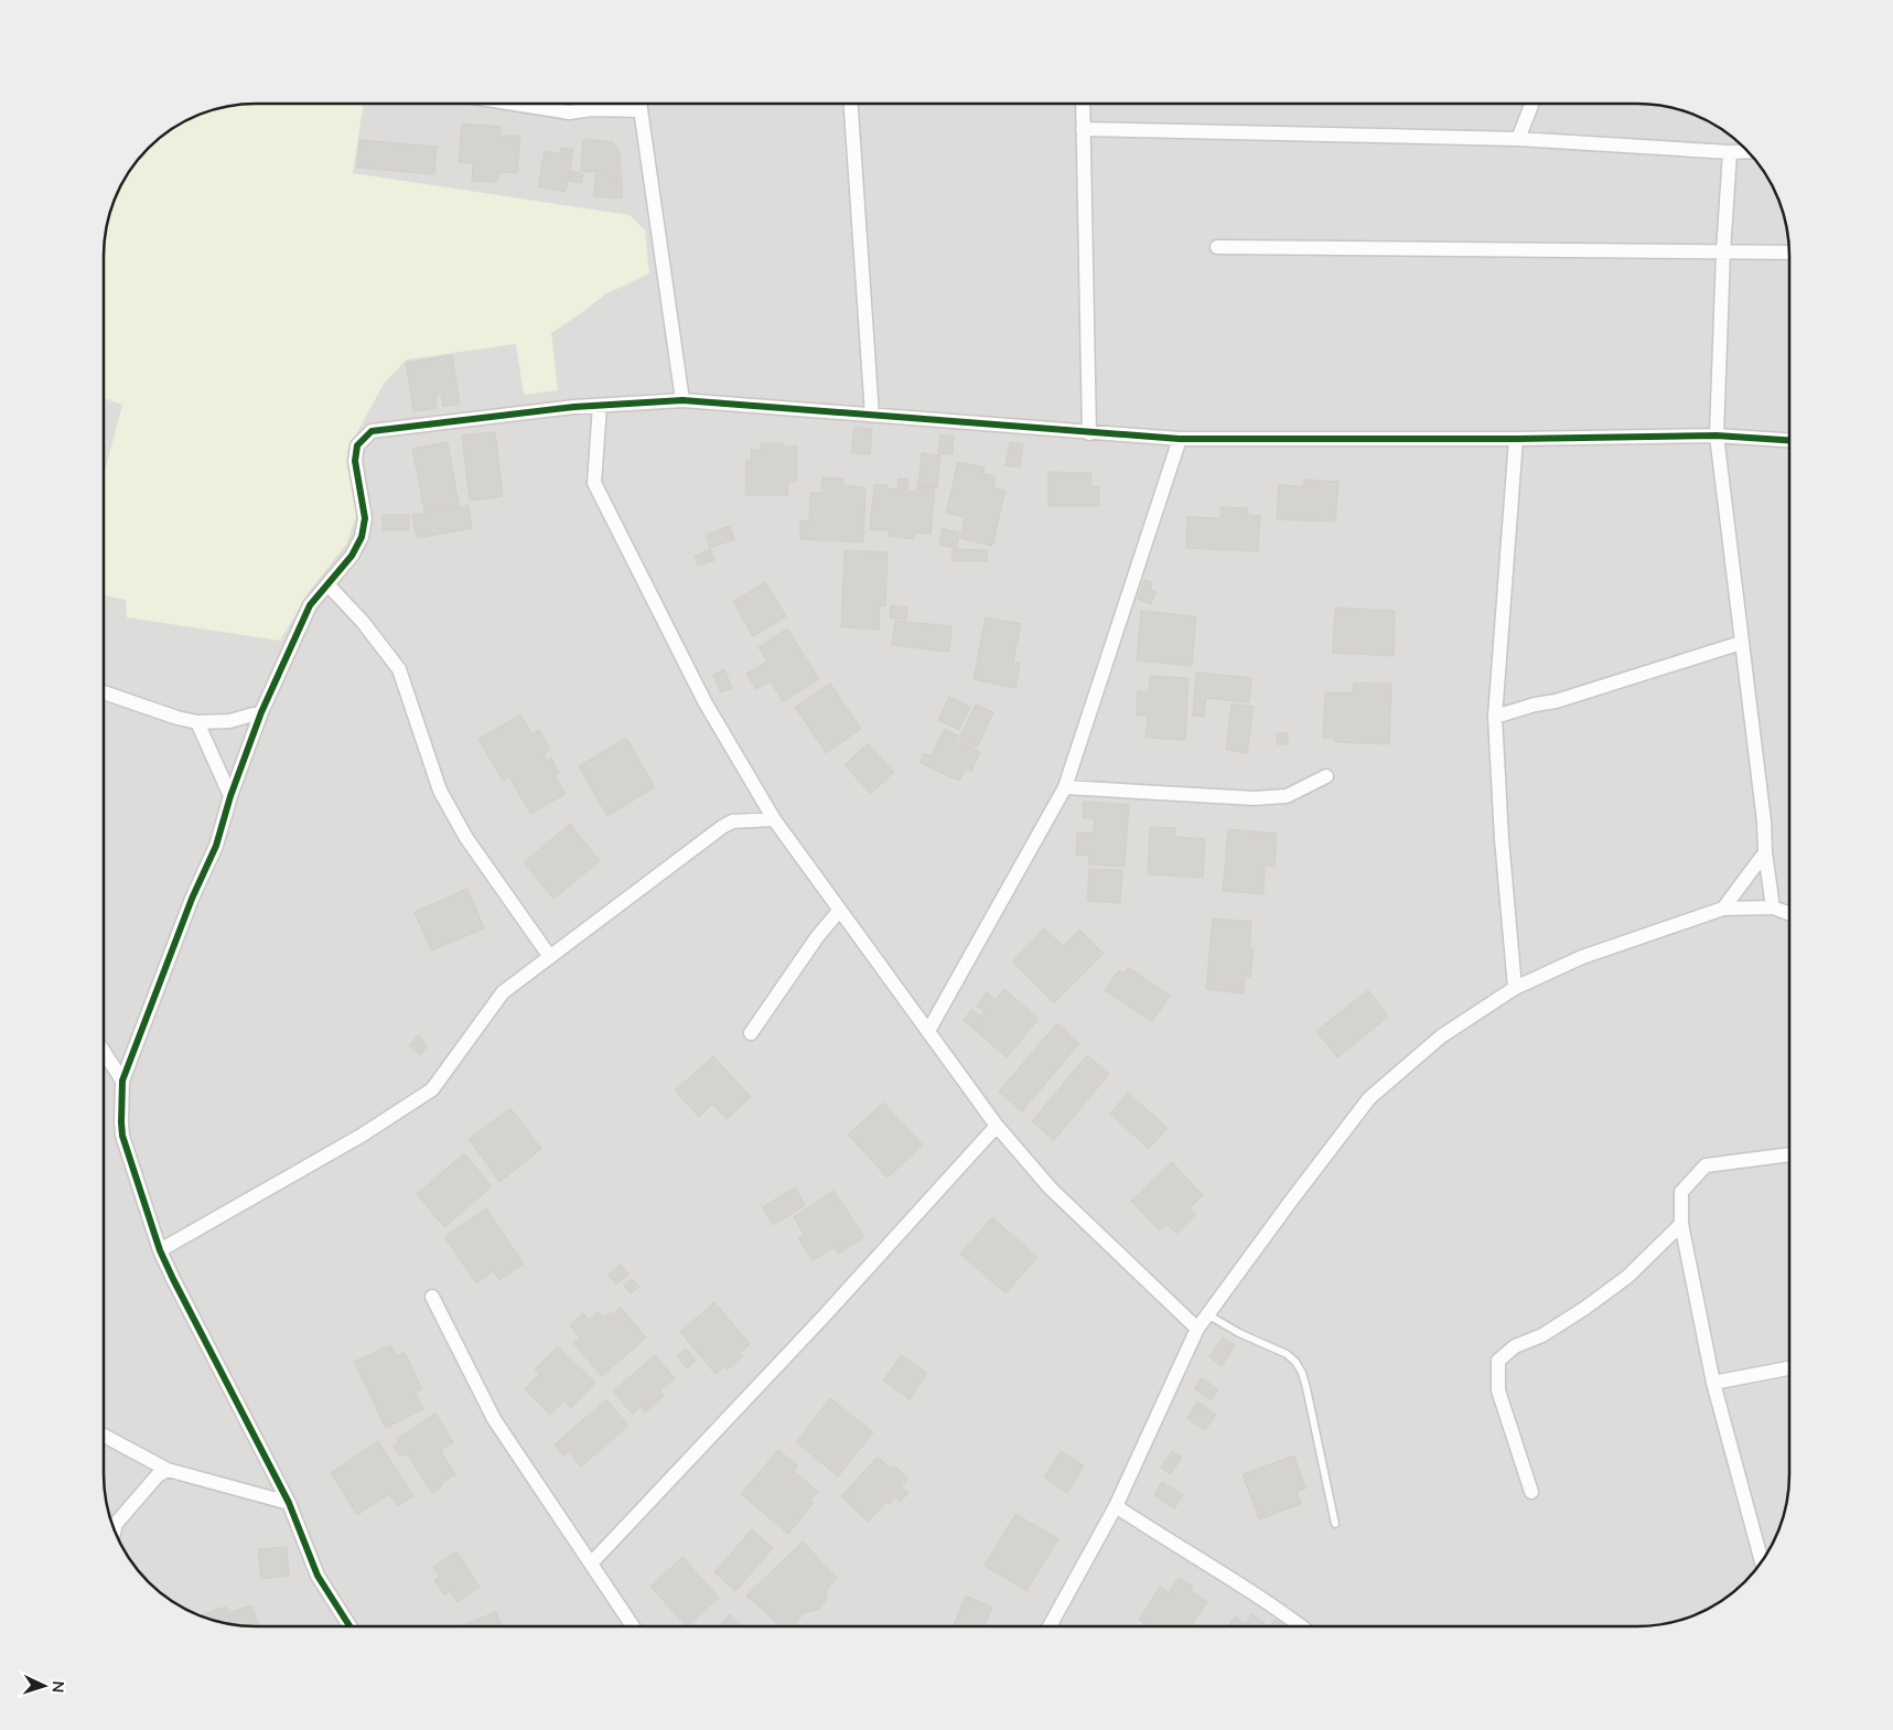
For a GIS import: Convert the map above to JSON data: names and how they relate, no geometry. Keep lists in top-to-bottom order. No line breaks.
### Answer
{"north":"right"}
